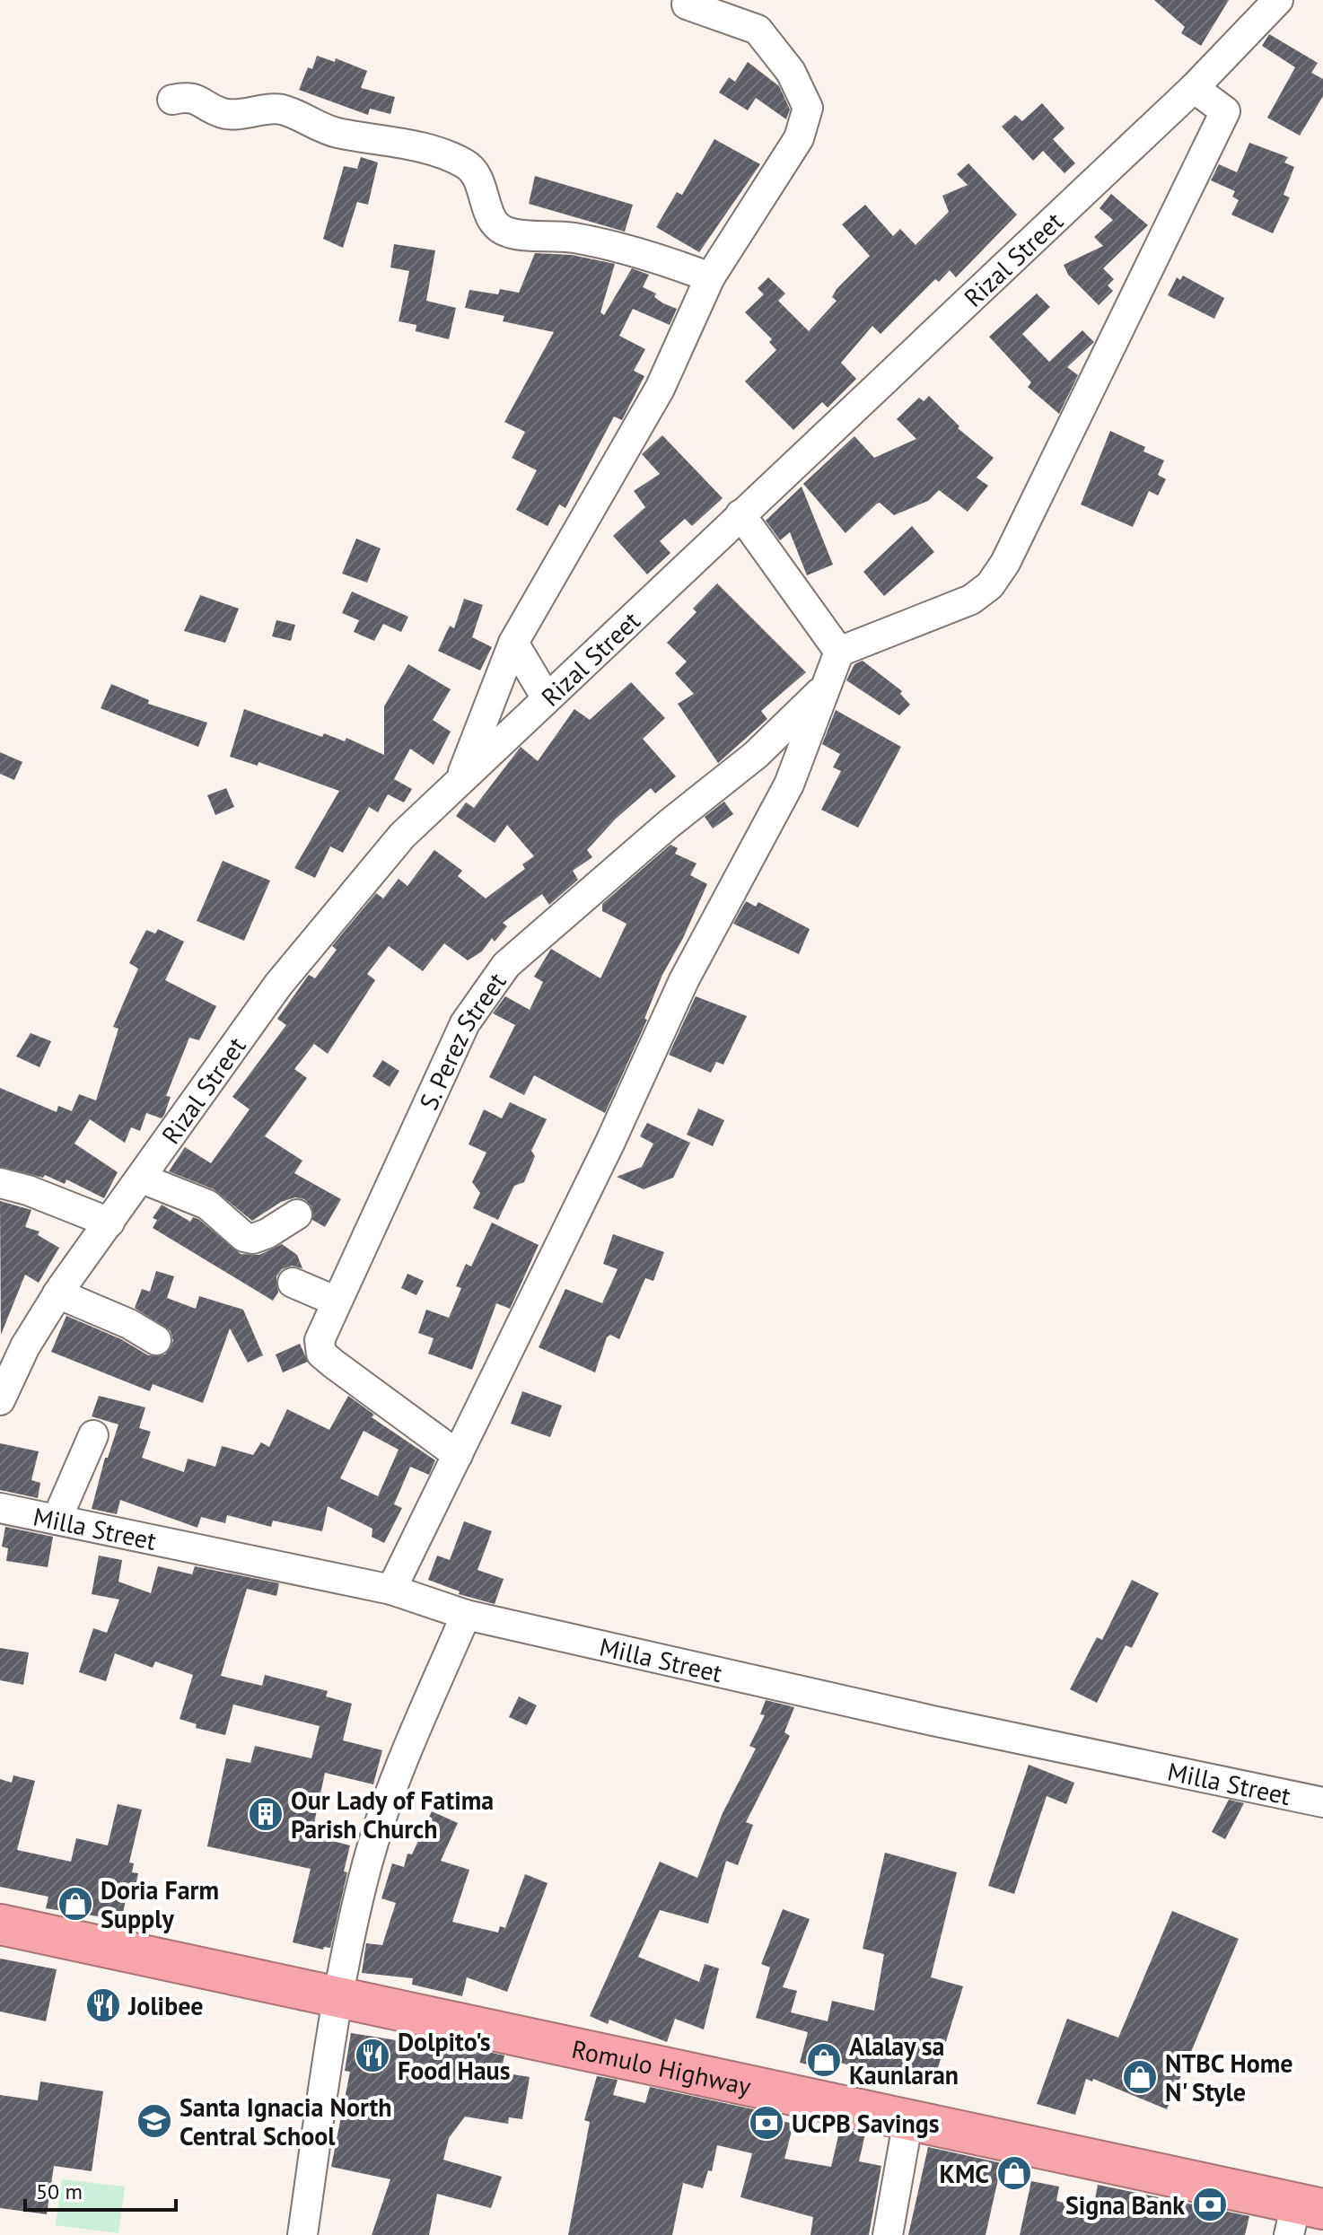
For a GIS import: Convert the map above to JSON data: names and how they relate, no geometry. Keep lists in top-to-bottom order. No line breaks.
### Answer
{"streets":{"highway":["Romulo Highway"],"street":["Rizal Street","S. Perez Street","Milla Street"]},"places":{"building":["Our Lady of Fatima Parish Church"],"shop":["Doria Farm Supply","Alalay sa Kaunlaran","NTBC Home N' Style","KMC"],"restaurant":["Jolibee","Dolpito's Food Haus"],"school or university":["Santa Ignacia North Central School"],"bank":["UCPB Savings","Signa Bank"]},"scale_bar":"50 m"}
